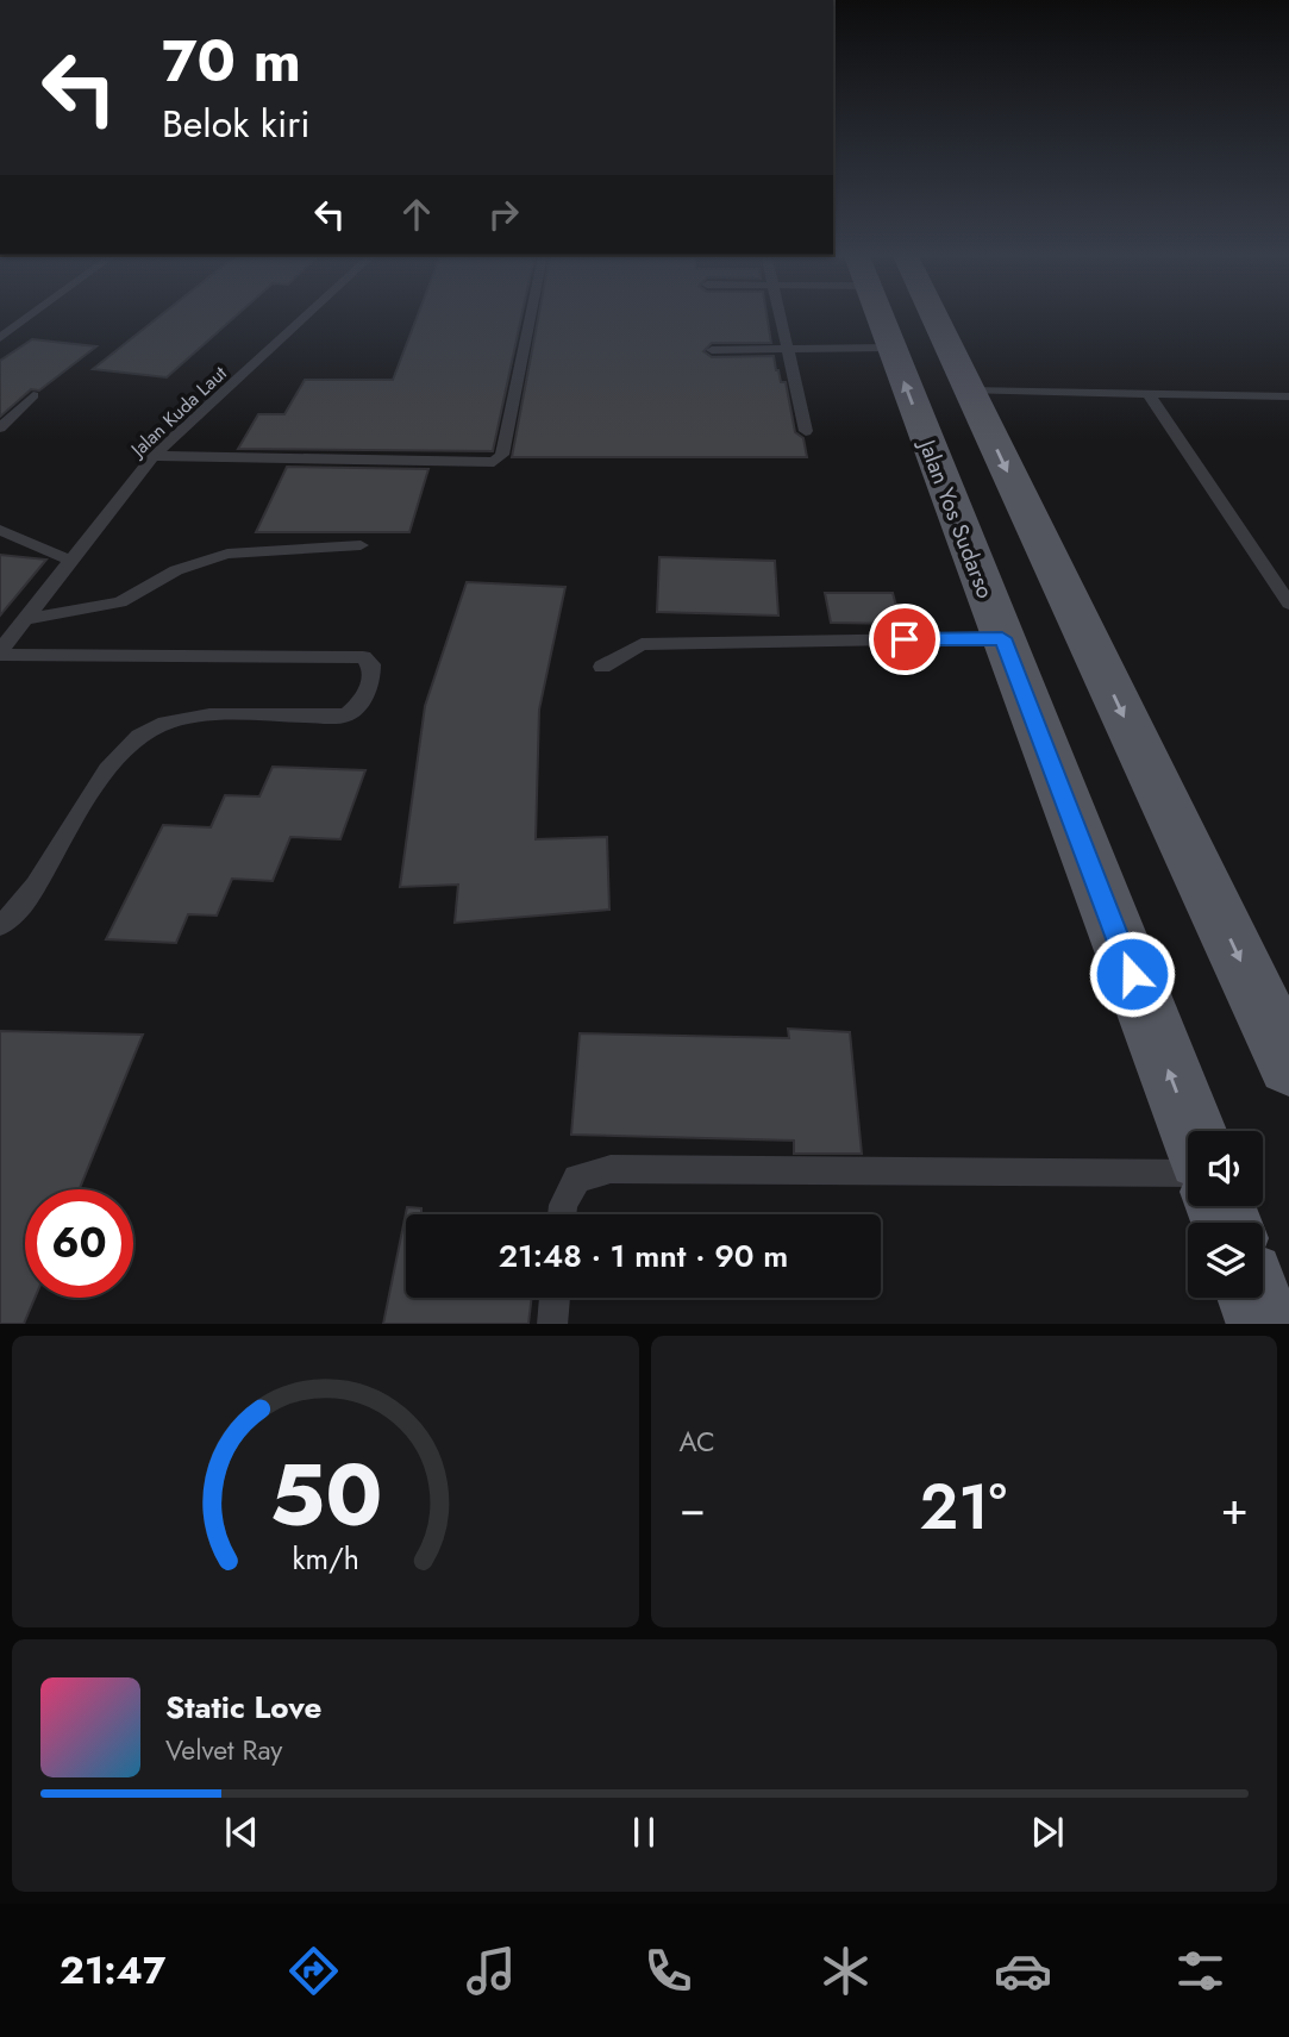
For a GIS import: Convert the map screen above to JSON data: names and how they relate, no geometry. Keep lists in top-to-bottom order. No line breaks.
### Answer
{"streets":{"main road":["Jalan Yos Sudarso"],"lane":["Jalan Kuda Laut"]},"page":{"turn":["70 m","Belok kiri"],"limit":"60","trip":"21:48 · 1 mnt · 90 m","tile":"AC","heat":["−","21°","+"],"song":["Static Love","Velvet Ray"],"tabs":"21:47","gauge":["50","km/h"]}}
